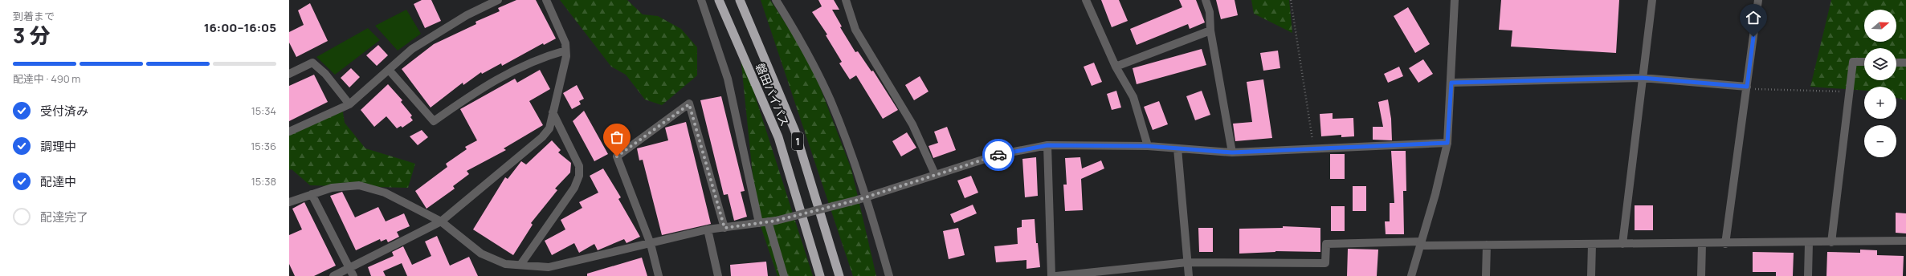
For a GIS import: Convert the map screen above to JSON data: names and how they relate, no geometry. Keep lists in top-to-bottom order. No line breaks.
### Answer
{"streets":{"highway":["磐田バイパス","1"]},"north":"right","page":{"heading":["3 分","到着まで","16:00–16:05"],"map_buttons":["+","−"],"bar":"配達中 · 490 m","list":[["受付済み","15:34"],["調理中","15:36"],["配達中","15:38"],"配達完了"]}}
